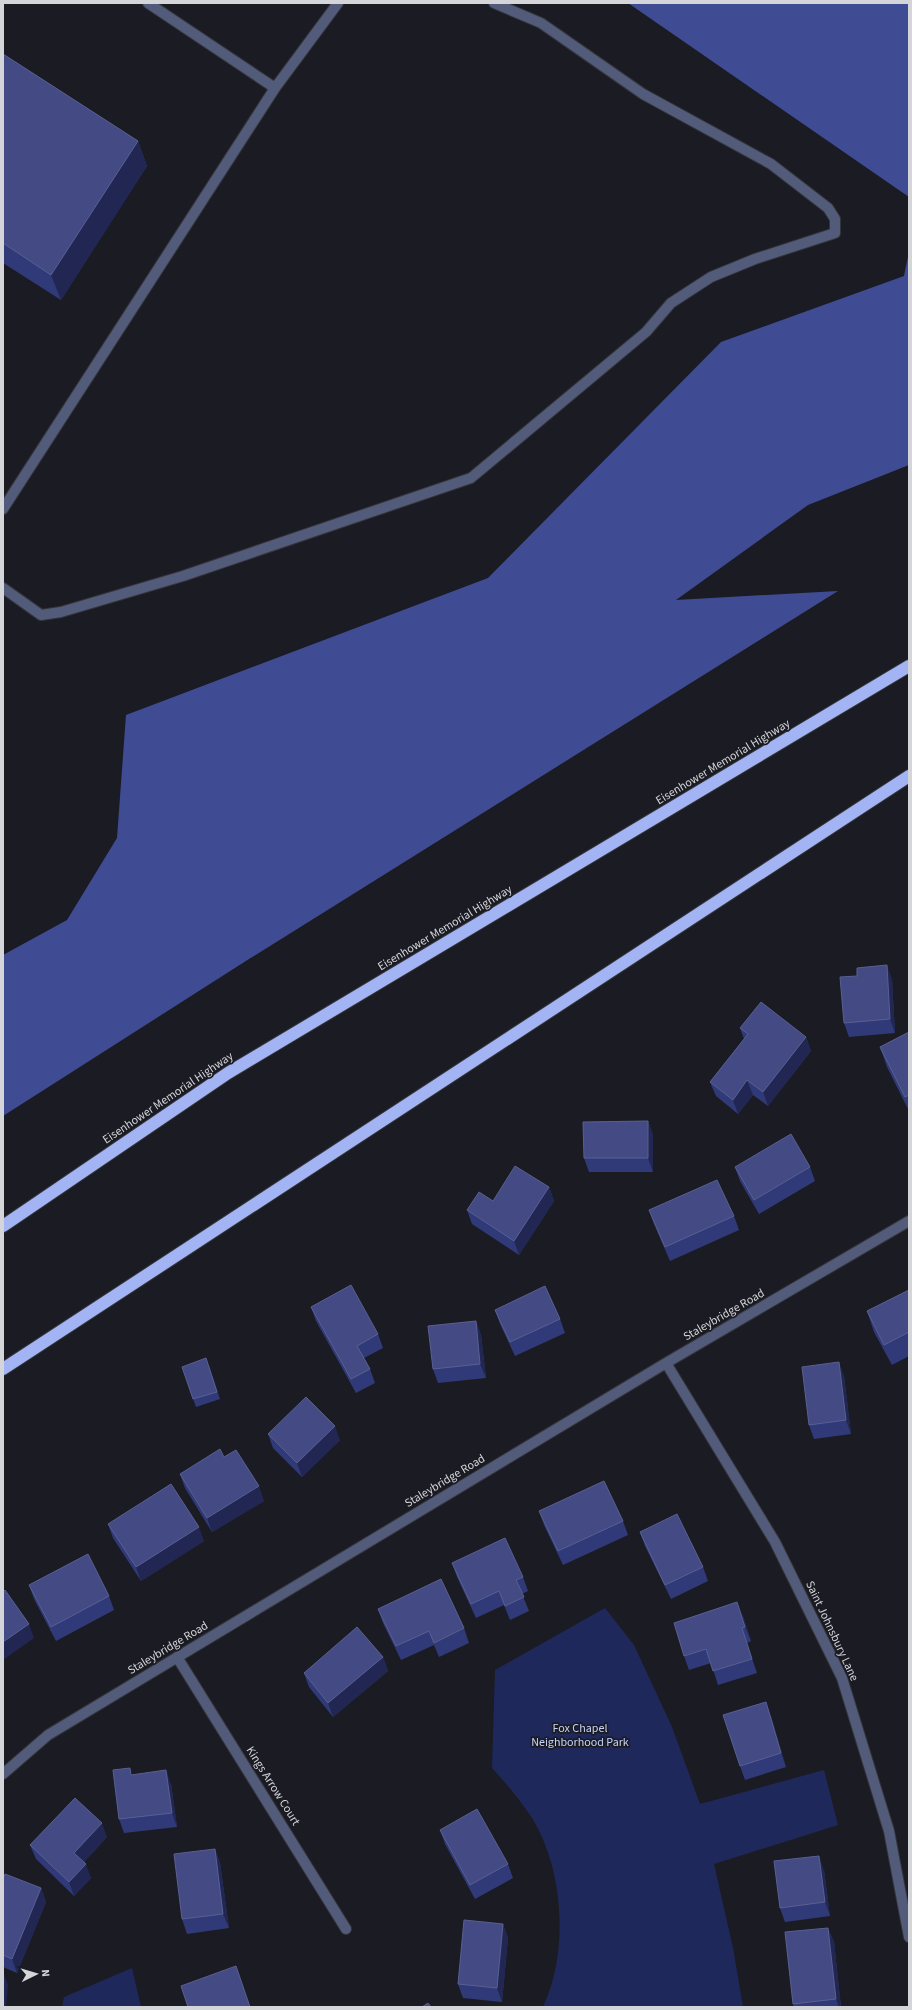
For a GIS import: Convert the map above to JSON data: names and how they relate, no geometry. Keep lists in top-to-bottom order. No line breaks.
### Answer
{"streets":{"highway":["Eisenhower Memorial Highway"],"street":["Staleybridge Road","Saint Johnsbury Lane","Kings Arrow Court"]},"crossings":[["Staleybridge Road","Saint Johnsbury Lane"],["Staleybridge Road","Kings Arrow Court"]],"parks":["Fox Chapel Neighborhood Park"],"north":"right"}
